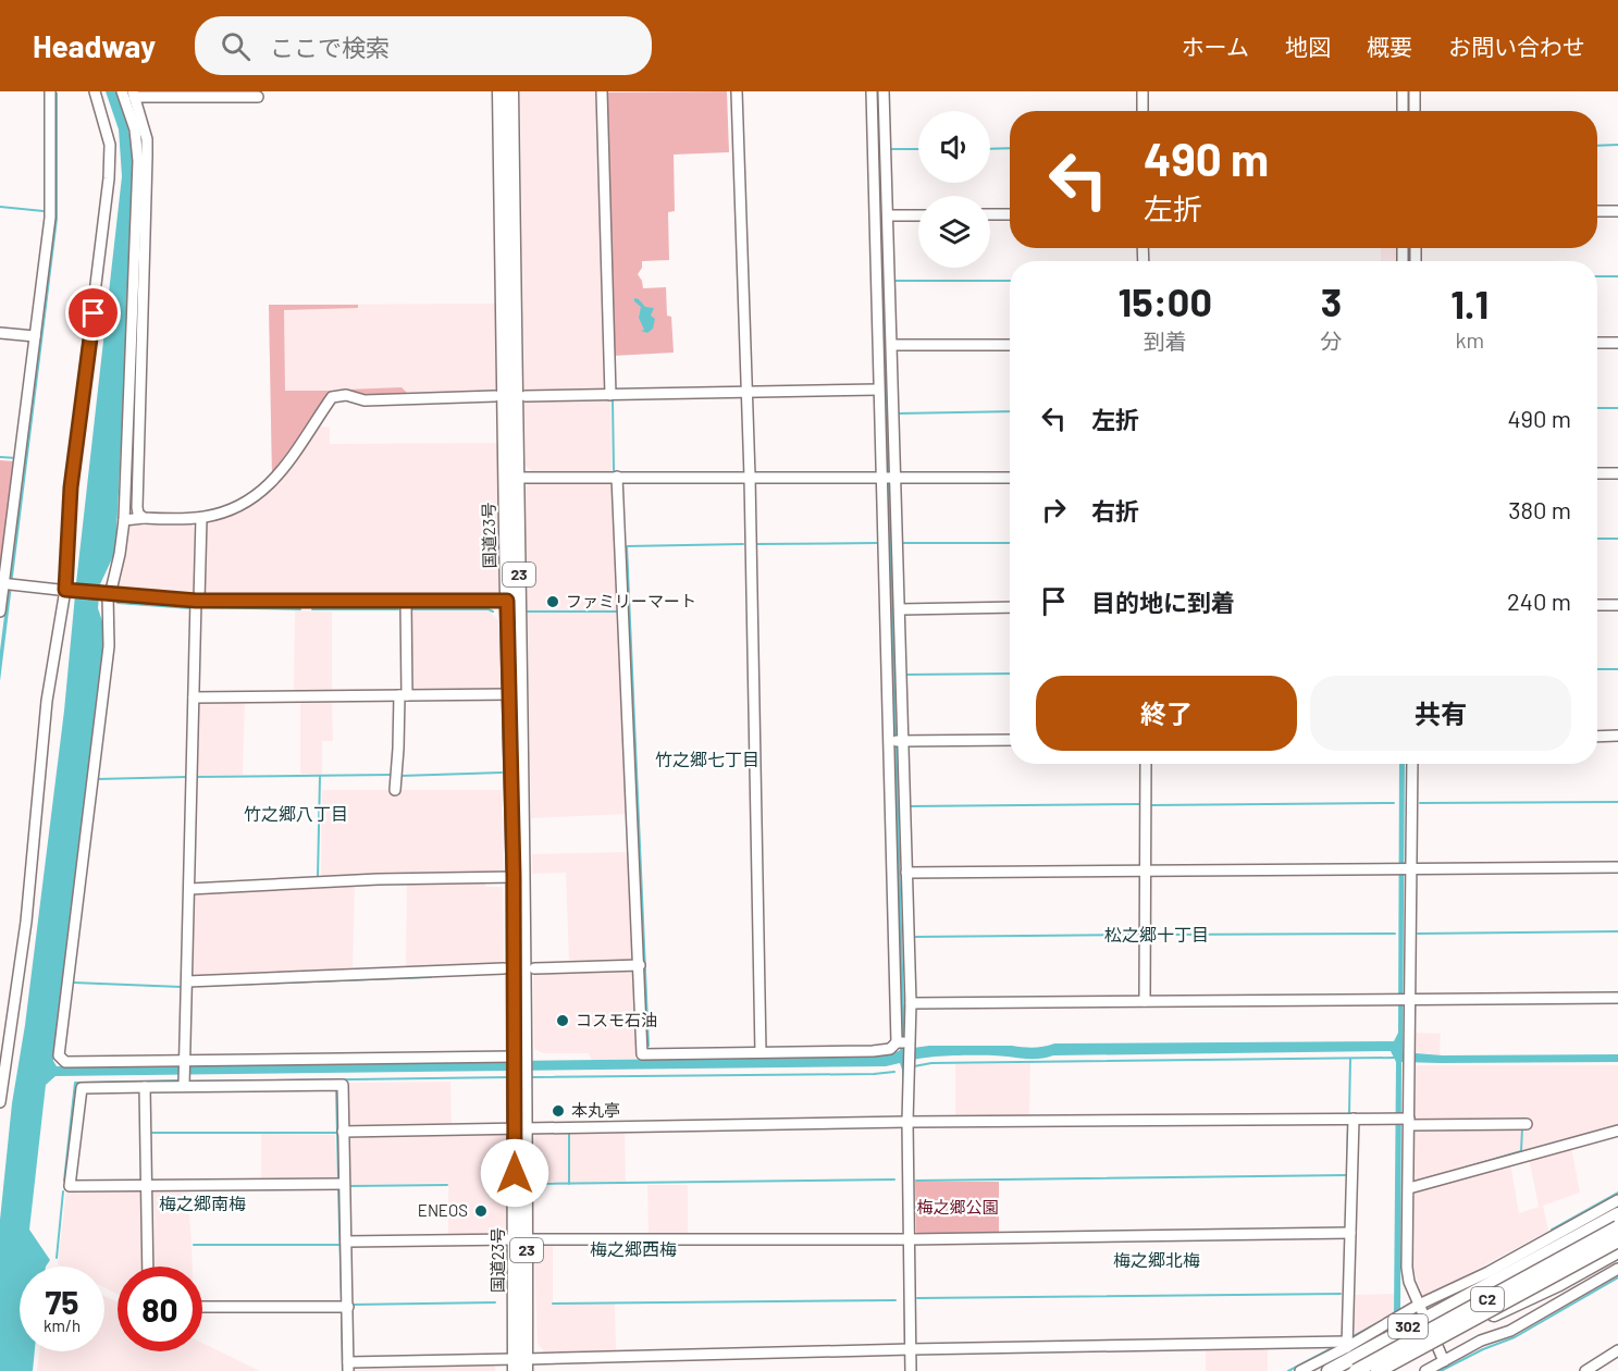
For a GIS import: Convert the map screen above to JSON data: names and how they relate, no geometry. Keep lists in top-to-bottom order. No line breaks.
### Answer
{"streets":{"highway":["国道23号","23","C2","302"]},"districts":["竹之郷七丁目","竹之郷八丁目","松之郷十丁目","梅之郷南梅","梅之郷西梅","梅之郷北梅"],"parks":["梅之郷公園"],"places":["ファミリーマート","コスモ石油","本丸亭","ENEOS"],"page":{"header":"Headway","search":"ここで検索","nav":["ホーム","地図","概要","お問い合わせ"],"turn":["490 m","左折"],"eta":["15:00","到着","3","分","1.1","km"],"list":[{"name":"左折","value":"490 m"},{"name":"右折","value":"380 m"},{"name":"目的地に到着","value":"240 m"}],"buttons":["終了","共有"],"speed":"75 km/h","limit":"80"}}
